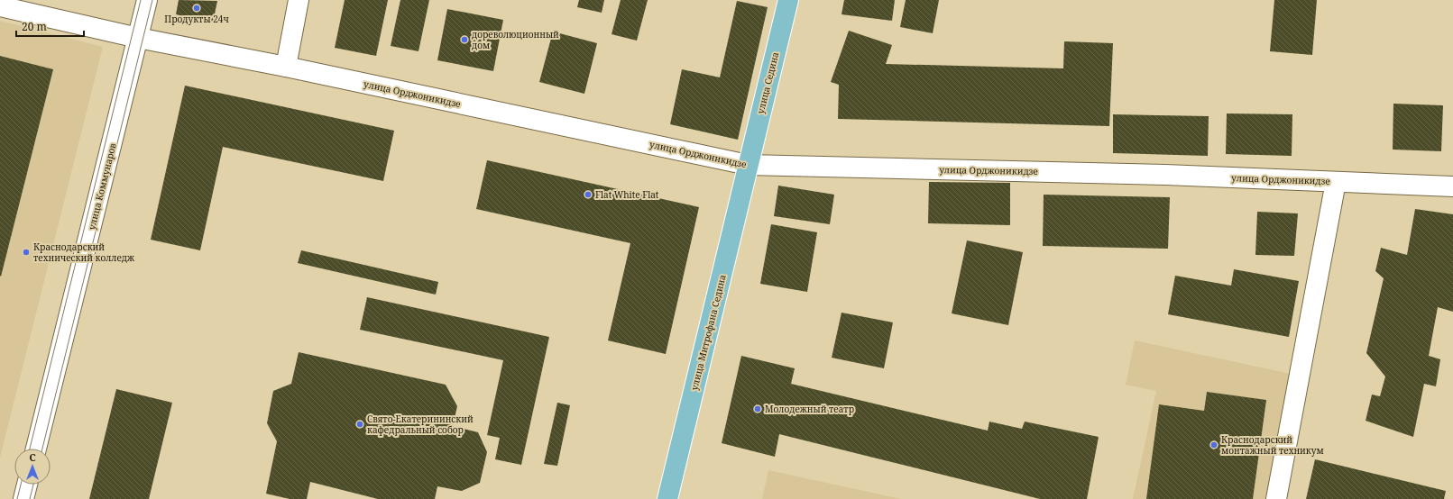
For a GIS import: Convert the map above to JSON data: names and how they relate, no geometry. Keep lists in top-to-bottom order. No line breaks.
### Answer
{"streets":{"main road":["улица Седина","улица Митрофана Седина"],"street":["улица Орджоникидзе","улица Коммунаров"]},"crossings":[["улица Седина","улица Орджоникидзе"],["улица Седина","улица Митрофана Седина"],["улица Орджоникидзе","улица Коммунаров"],["улица Орджоникидзе","улица Митрофана Седина"]],"places":["Продукты 24ч","дореволюционный дом","Flat White Flat","Краснодарский технический колледж","Молодежный театр","Свято-Екатерининский кафедральный собор","Краснодарский монтажный техникум"],"scale_bar":"20 m","north":"top"}
